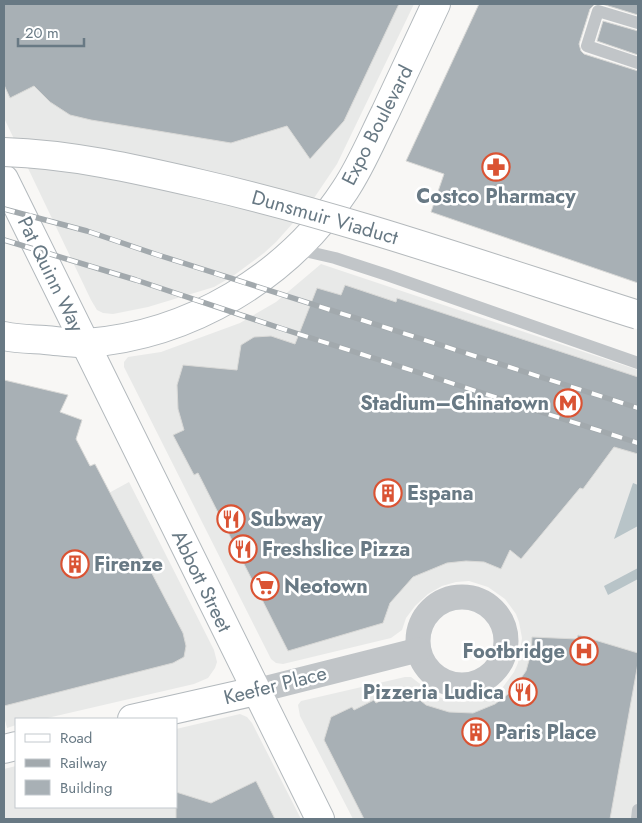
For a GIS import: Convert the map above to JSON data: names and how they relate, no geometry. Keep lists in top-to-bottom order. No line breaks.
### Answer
{"streets":{"main road":["Expo Boulevard","Dunsmuir Viaduct","Pat Quinn Way","Abbott Street","Keefer Place"]},"crossings":[["Expo Boulevard","Pat Quinn Way"],["Expo Boulevard","Abbott Street"],["Pat Quinn Way","Abbott Street"],["Abbott Street","Keefer Place"]],"places":{"pharmacy":["Costco Pharmacy"],"metro station":["Stadium–Chinatown"],"building":["Espana","Firenze","Paris Place"],"restaurant":["Subway","Freshslice Pizza","Pizzeria Ludica"],"supermarket":["Neotown"],"hospital":["Footbridge"]},"legend":["Road","Railway","Building"],"scale_bar":"20 m"}
